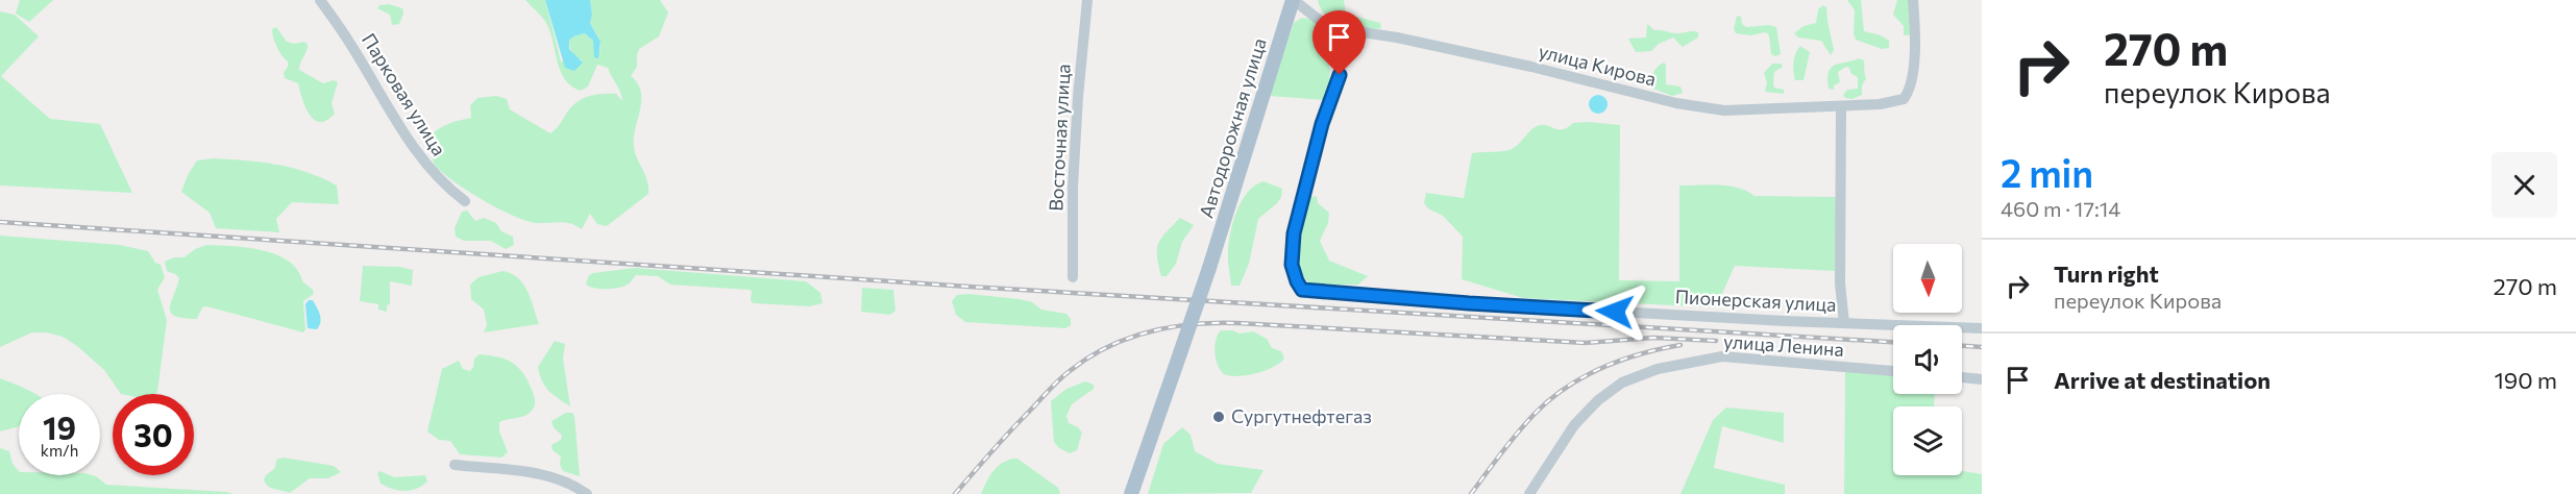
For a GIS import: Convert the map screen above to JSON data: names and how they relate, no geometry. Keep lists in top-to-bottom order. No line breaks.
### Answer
{"streets":{"main road":["Автодорожная улица"],"street":["улица Кирова","Парковая улица","Восточная улица","Пионерская улица","улица Ленина"]},"crossings":[["улица Кирова","Пионерская улица"]],"places":["Сургутнефтегаз"],"north":"bottom","page":{"turn":["270 m","переулок Кирова"],"heading":["2 min","460 m · 17:14"],"list":[{"name":"Turn right","note":"переулок Кирова","value":"270 m"},{"name":"Arrive at destination","value":"190 m"}],"speed":"19 km/h","limit":"30"}}
